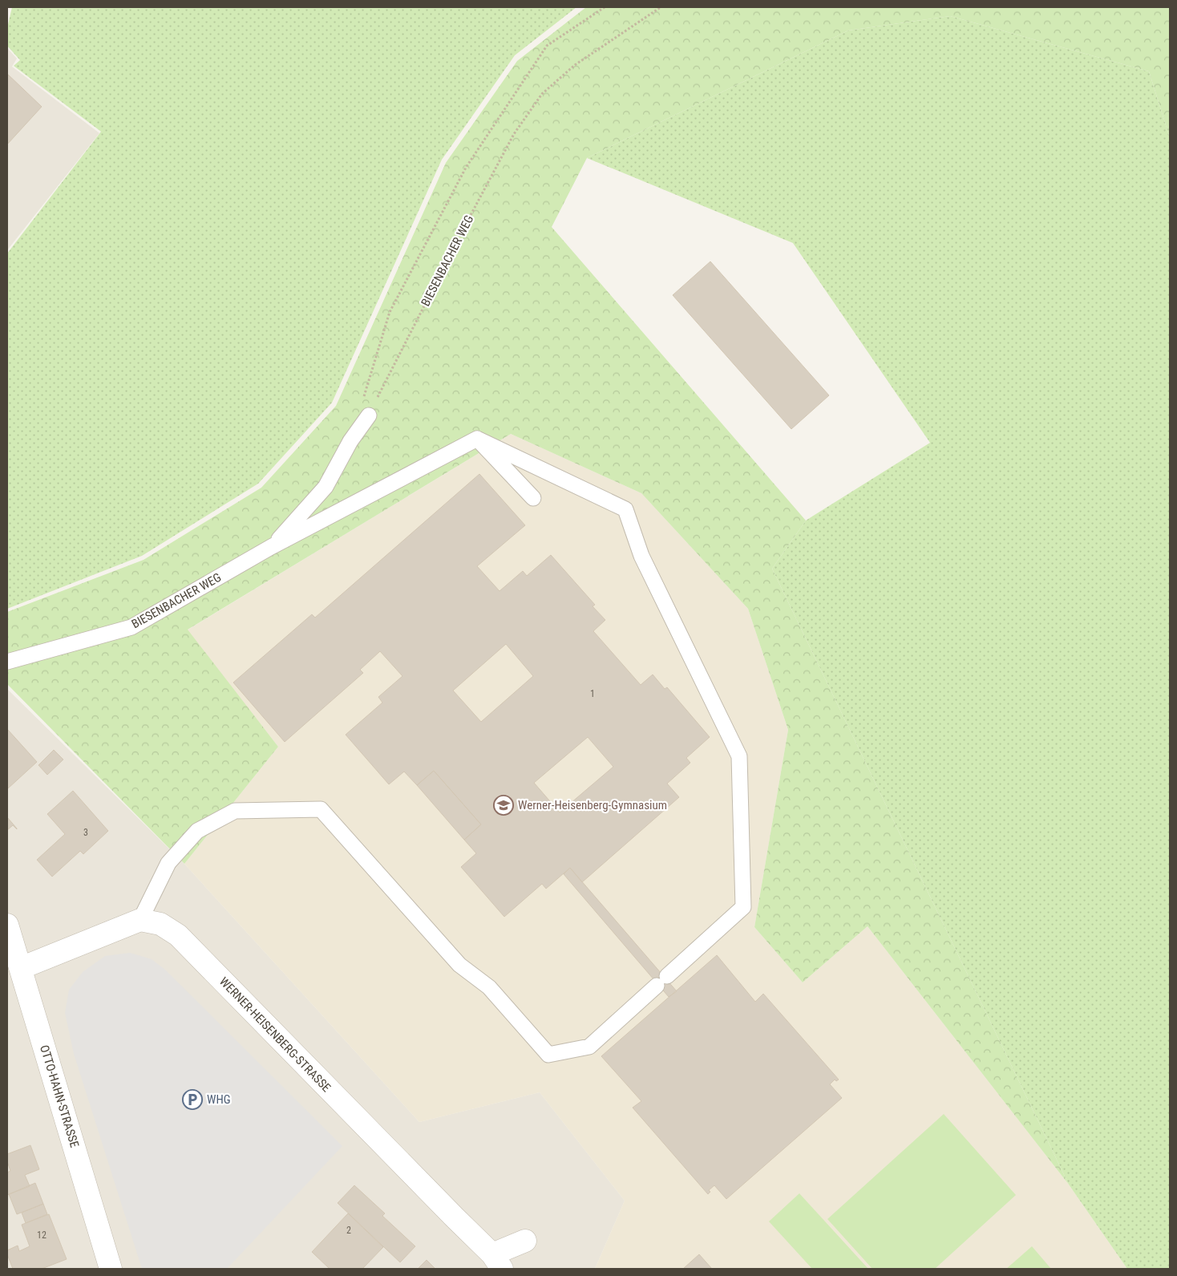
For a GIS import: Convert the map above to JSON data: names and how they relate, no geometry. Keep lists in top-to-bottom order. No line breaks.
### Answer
{"streets":{"street":["WERNER-HEISENBERG-STRASSE","OTTO-HAHN-STRASSE"],"lane":["BIESENBACHER WEG"]},"places":{"school or university":["Werner-Heisenberg-Gymnasium"],"parking":["WHG"]},"house_numbers":["1","3","2","12"]}
